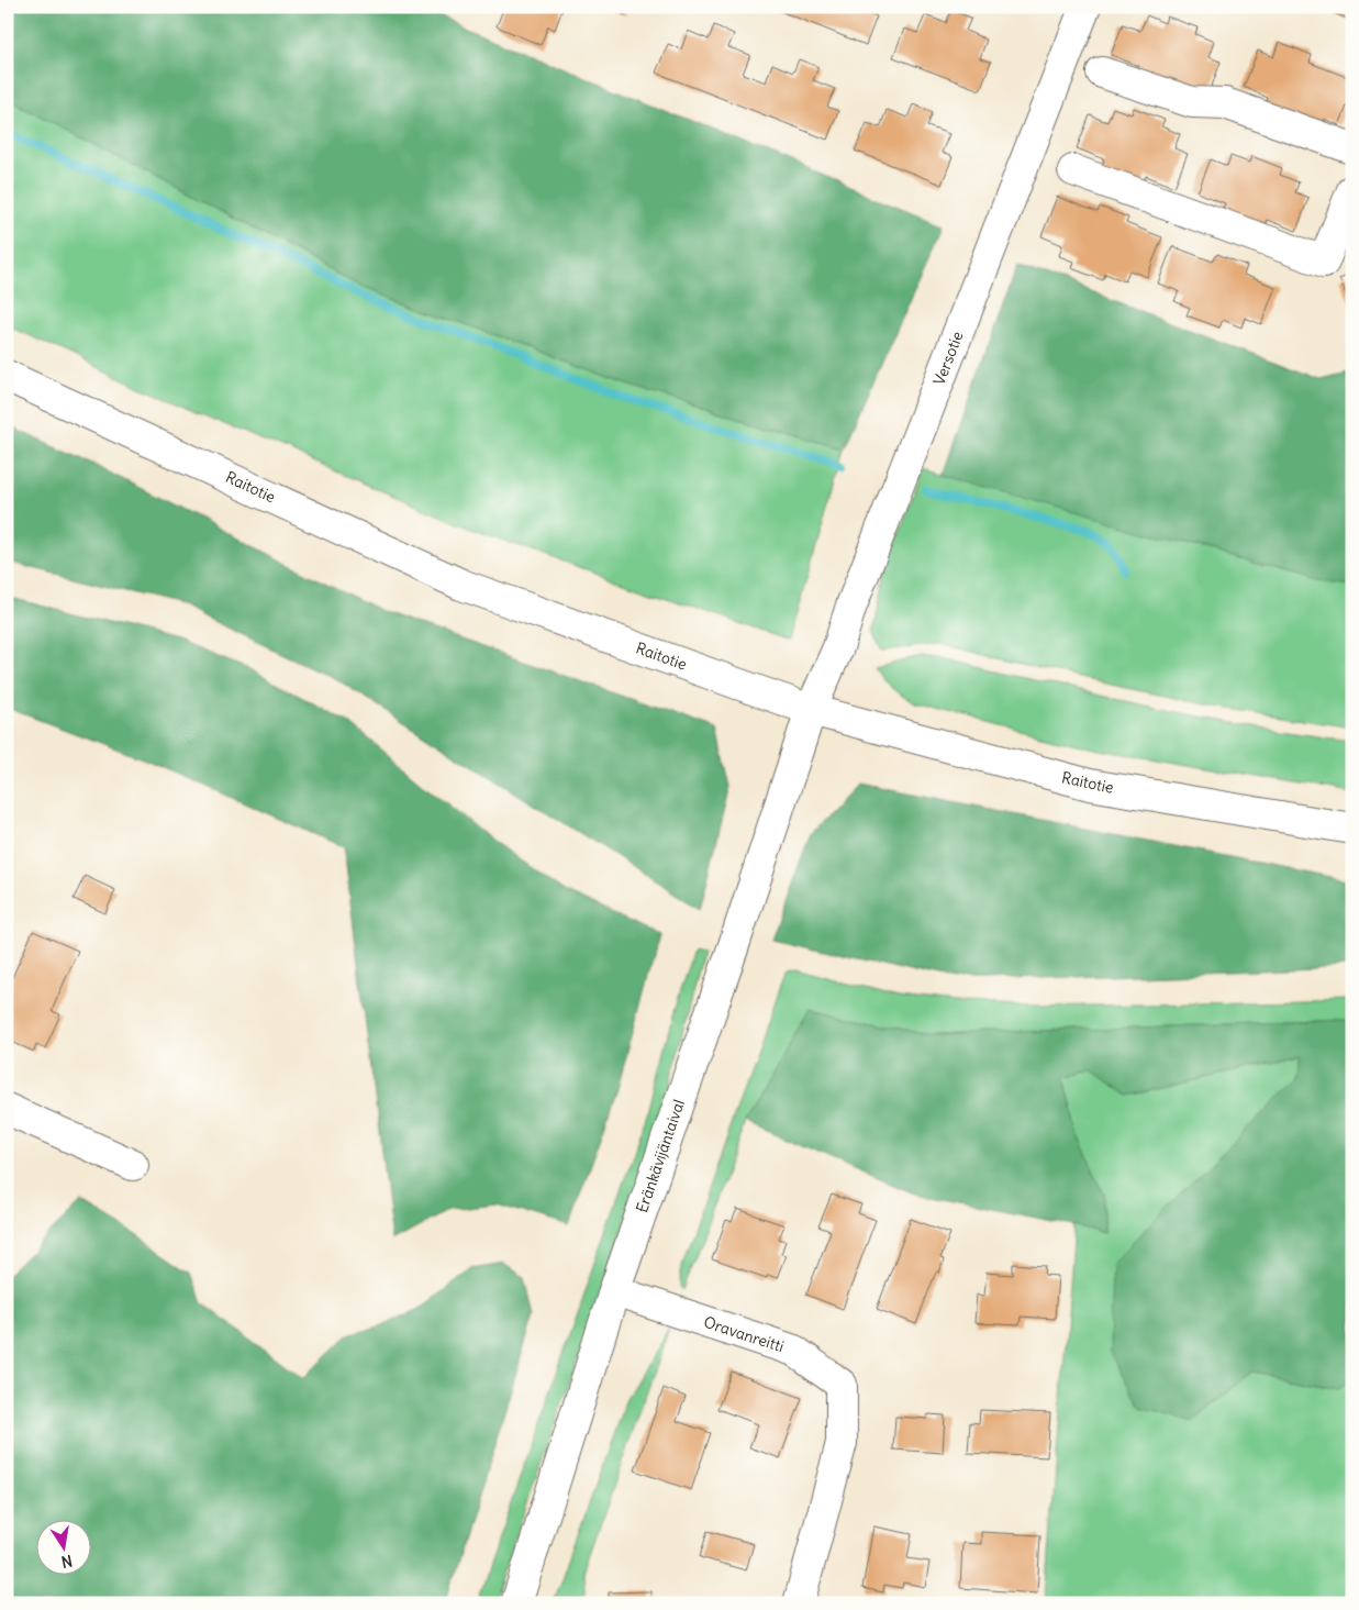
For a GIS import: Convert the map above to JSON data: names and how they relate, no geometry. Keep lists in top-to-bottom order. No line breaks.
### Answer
{"streets":{"street":["Versotie","Raitotie","Eränkävijäntaival","Oravanreitti"]},"crossings":[["Versotie","Raitotie"],["Versotie","Eränkävijäntaival"],["Raitotie","Eränkävijäntaival"],["Eränkävijäntaival","Oravanreitti"]],"north":"bottom"}
